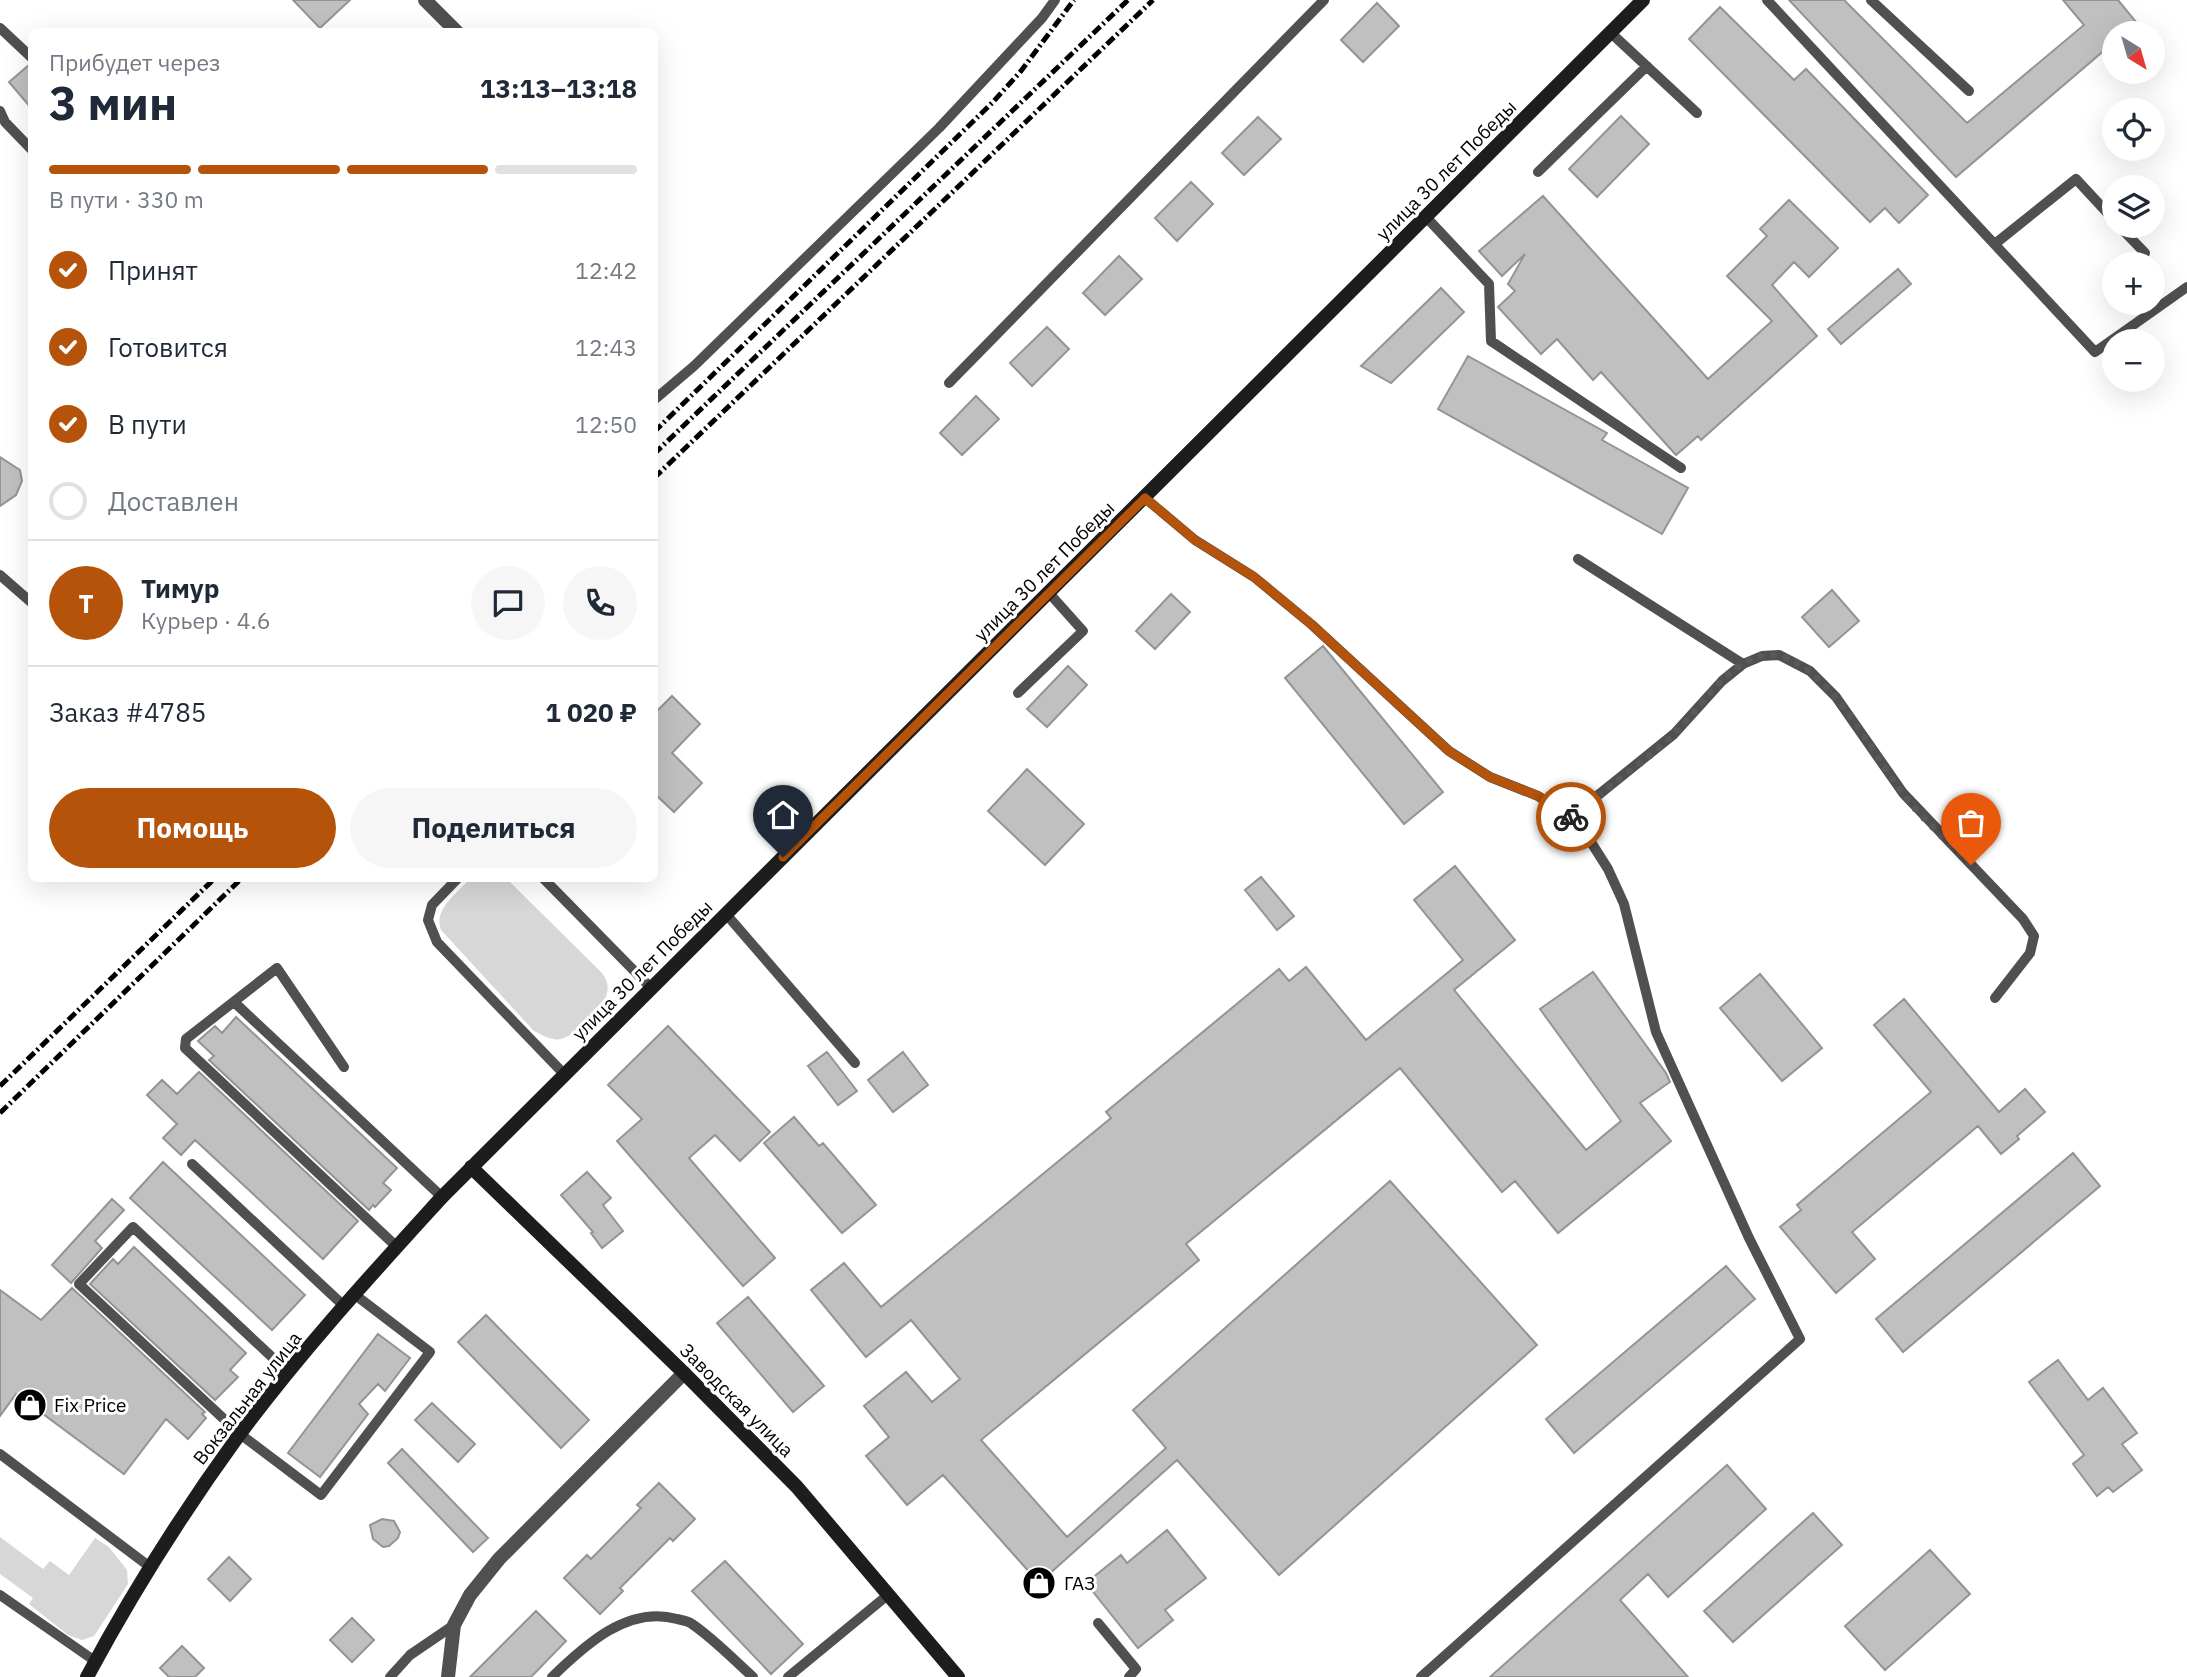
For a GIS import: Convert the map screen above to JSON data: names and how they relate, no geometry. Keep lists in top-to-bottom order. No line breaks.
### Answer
{"streets":{"main road":["улица 30 лет Победы","Вокзальная улица","Заводская улица"]},"crossings":[["улица 30 лет Победы","Вокзальная улица"],["улица 30 лет Победы","Заводская улица"],["Вокзальная улица","Заводская улица"]],"places":{"shop":["Fix Price","ГАЗ"]},"north":"bottom right","page":{"map_buttons":["+","−"],"heading":["3 мин","Прибудет через","13:13–13:18"],"panel":["Тимур","Курьер · 4.6","Заказ #4785","1 020 ₽"],"bar":"В пути · 330 m","list":[["Принят","12:42"],["Готовится","12:43"],["В пути","12:50"],"Доставлен"],"round":"Т","buttons":["Помощь","Поделиться"]}}
